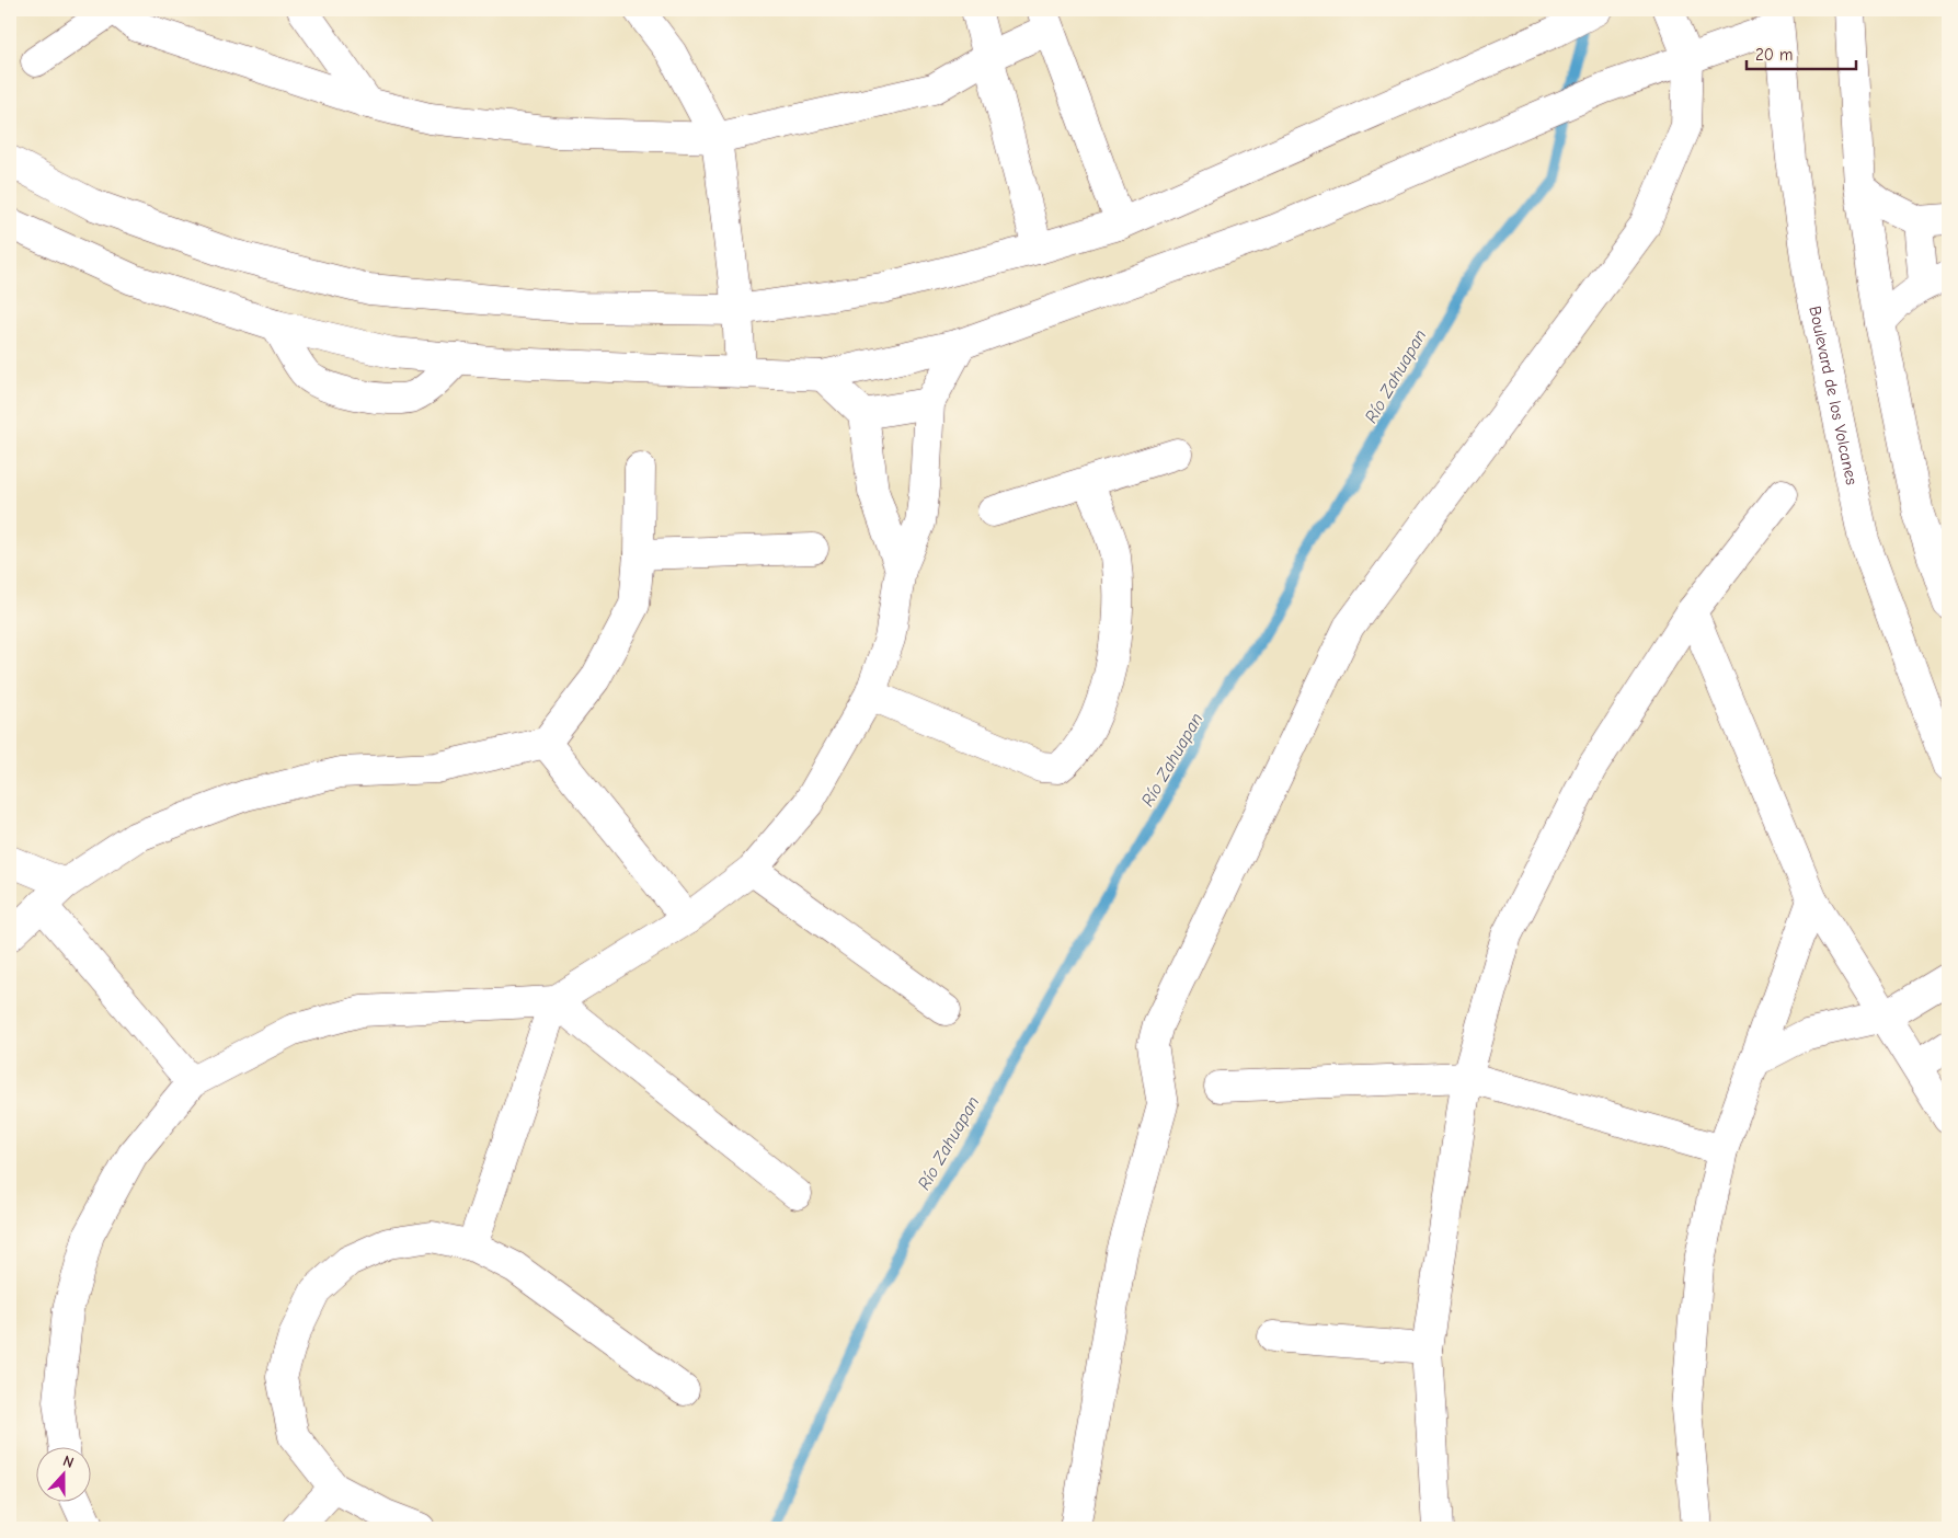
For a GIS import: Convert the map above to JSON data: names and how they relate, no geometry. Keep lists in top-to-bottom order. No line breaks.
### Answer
{"streets":{"street":["Boulevard de los Volcanes"]},"water":["Río Zahuapan"],"scale_bar":"20 m","north":"top"}
